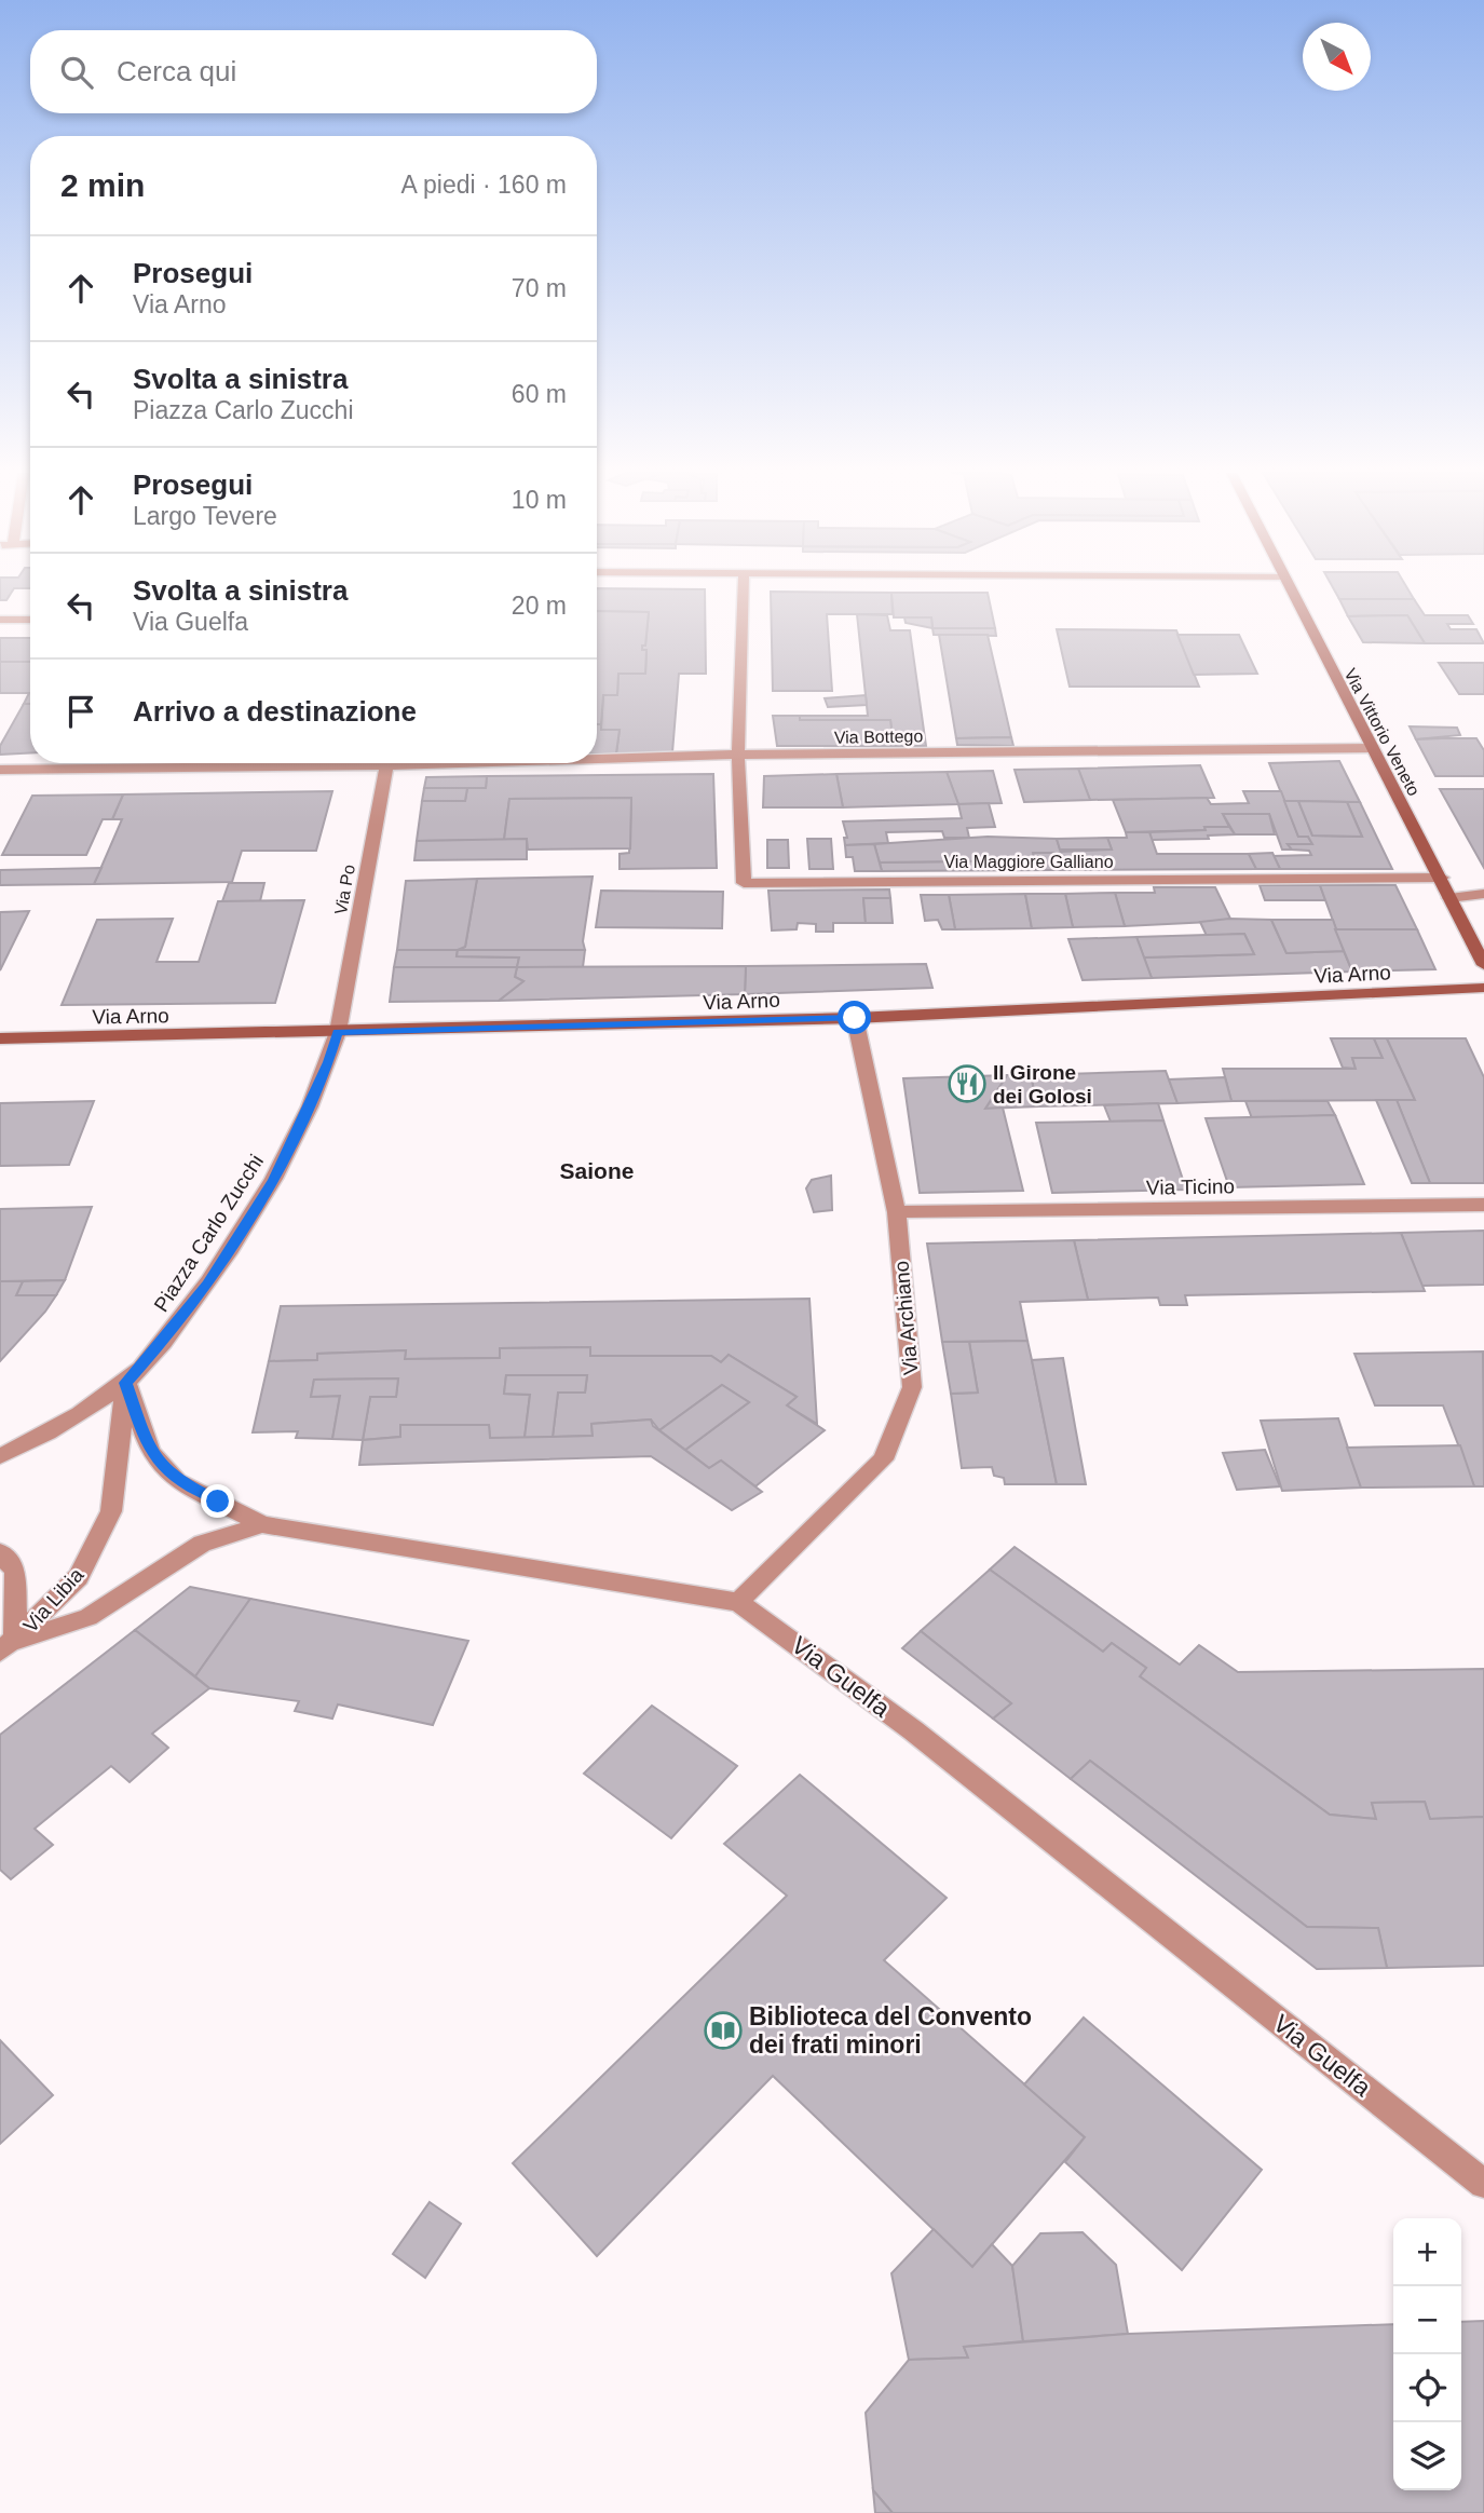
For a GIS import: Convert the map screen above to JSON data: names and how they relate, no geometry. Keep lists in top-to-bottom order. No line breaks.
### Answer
{"streets":{"main road":["Via Vittorio Veneto","Via Arno"],"street":["Via Bottego","Via Maggiore Galliano","Via Po","Via Ticino","Piazza Carlo Zucchi","Via Archiano","Via Libia","Via Guelfa"]},"crossings":[["Via Vittorio Veneto","Via Bottego"],["Via Vittorio Veneto","Via Maggiore Galliano"],["Via Bottego","Via Maggiore Galliano"],["Via Po","Via Arno"],["Via Po","Piazza Carlo Zucchi"],["Via Arno","Piazza Carlo Zucchi"],["Via Arno","Via Archiano"],["Via Ticino","Via Archiano"],["Piazza Carlo Zucchi","Via Libia"],["Piazza Carlo Zucchi","Via Guelfa"],["Via Archiano","Via Guelfa"],["Via Libia","Via Guelfa"]],"districts":["Saione"],"places":{"restaurant":["Il Girone dei Golosi"],"library":["Biblioteca del Convento dei frati minori"]},"north":"bottom right","page":{"search":"Cerca qui","heading":["2 min","A piedi · 160 m"],"list":[["Prosegui","Via Arno","70 m"],["Svolta a sinistra","Piazza Carlo Zucchi","60 m"],["Prosegui","Largo Tevere","10 m"],["Svolta a sinistra","Via Guelfa","20 m"],"Arrivo a destinazione"],"map_buttons":["+","−"]}}
